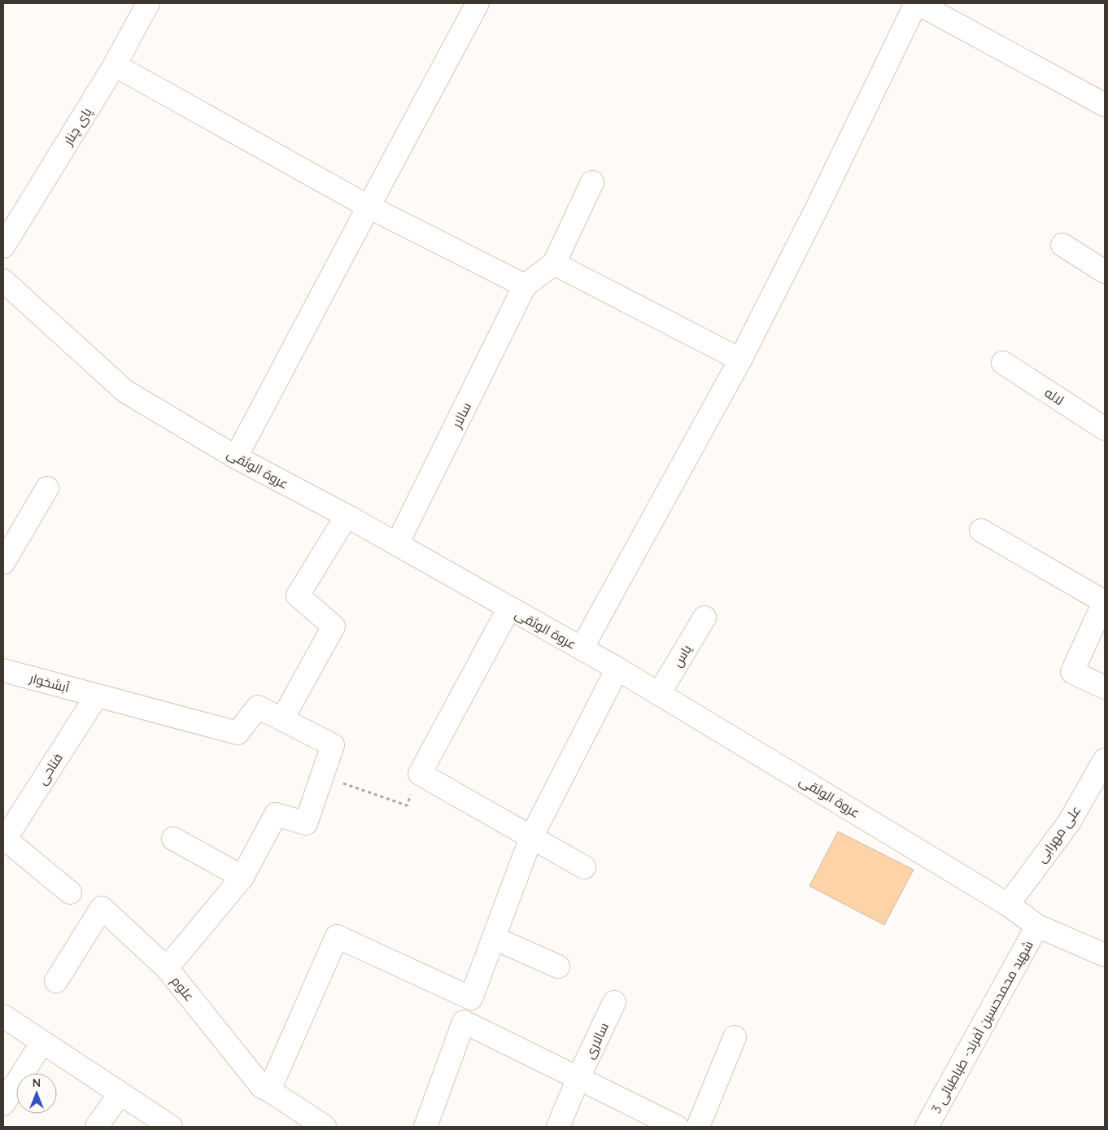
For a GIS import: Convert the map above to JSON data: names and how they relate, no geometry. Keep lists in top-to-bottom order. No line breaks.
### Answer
{"streets":{"street":["پای چنار","لاله","سالار","عروة الوثقی","یاس","آبشخوار","فتاحی","علی مهرابی","علوم","شهید محمدحسین آفرند- طباطبائی 3","سالاری"]},"crossings":[["سالار","عروة الوثقی"],["عروة الوثقی","یاس"],["عروة الوثقی","علی مهرابی"],["عروة الوثقی","شهید محمدحسین آفرند- طباطبائی 3"],["آبشخوار","فتاحی"]],"north":"top"}
